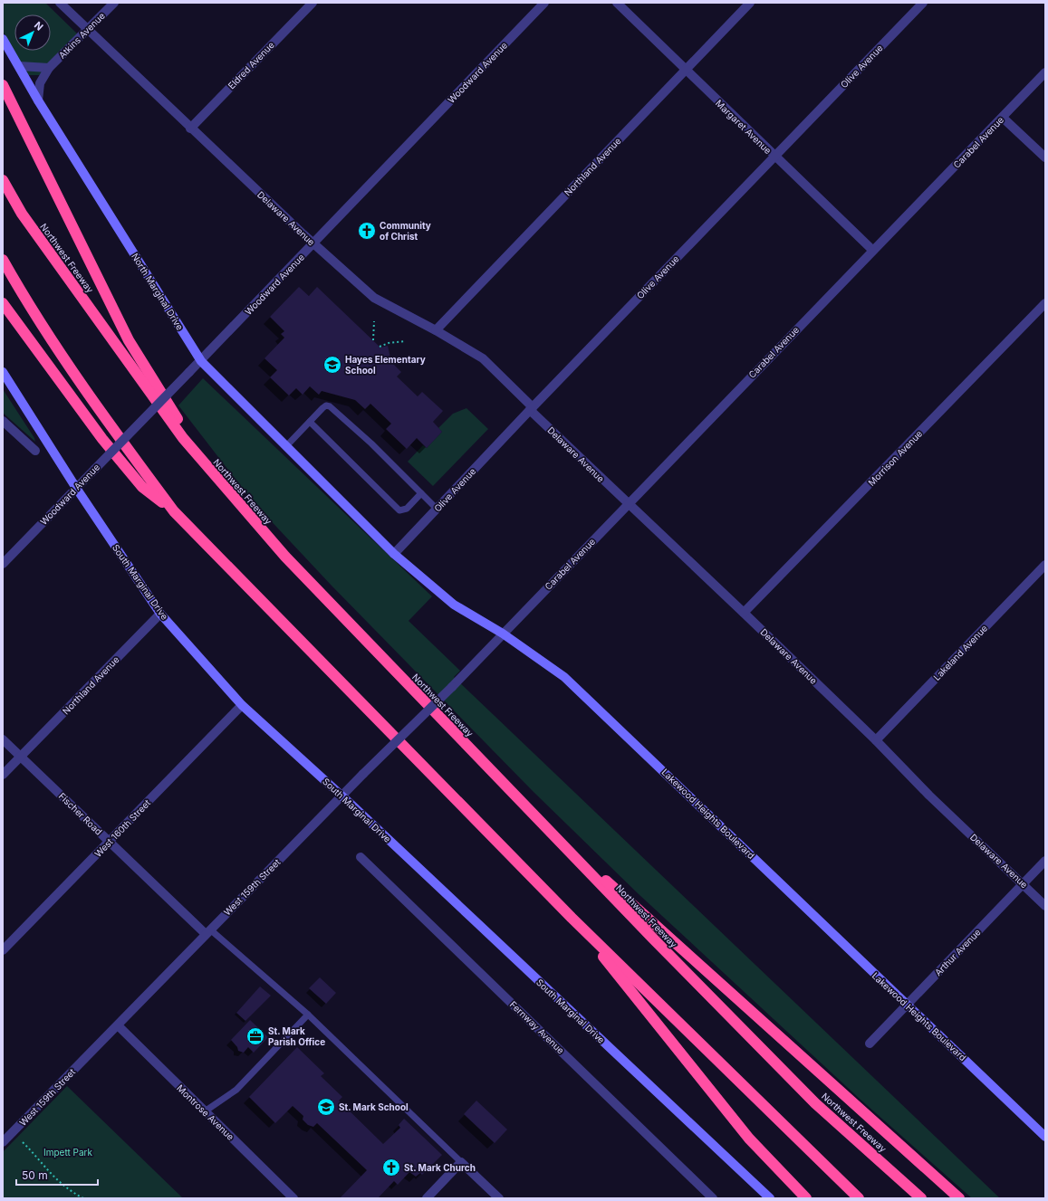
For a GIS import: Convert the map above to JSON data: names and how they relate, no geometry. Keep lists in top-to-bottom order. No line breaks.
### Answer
{"streets":{"highway":["Northwest Freeway"],"main road":["North Marginal Drive","South Marginal Drive","Lakewood Heights Boulevard"],"street":["Atkins Avenue","Eldred Avenue","Olive Avenue","Woodward Avenue","Margaret Avenue","Carabel Avenue","Northland Avenue","Delaware Avenue","Morrison Avenue","Lakeland Avenue","Fischer Road","West 160th Street","West 159th Street","Arthur Avenue","Fernway Avenue","Montrose Avenue"]},"crossings":[["Atkins Avenue","Delaware Avenue"],["Atkins Avenue","North Marginal Drive"],["Eldred Avenue","Delaware Avenue"],["Olive Avenue","Margaret Avenue"],["Olive Avenue","Delaware Avenue"],["Olive Avenue","Lakewood Heights Boulevard"],["Woodward Avenue","Delaware Avenue"],["Woodward Avenue","North Marginal Drive"],["Woodward Avenue","South Marginal Drive"],["Margaret Avenue","Carabel Avenue"],["Margaret Avenue","Northland Avenue"],["Carabel Avenue","Delaware Avenue"],["Carabel Avenue","Lakewood Heights Boulevard"],["Carabel Avenue","West 159th Street"],["Northland Avenue","Delaware Avenue"],["Northland Avenue","South Marginal Drive"],["Northland Avenue","Fischer Road"],["Delaware Avenue","Morrison Avenue"],["Delaware Avenue","Lakeland Avenue"],["Delaware Avenue","Arthur Avenue"],["North Marginal Drive","Lakewood Heights Boulevard"],["South Marginal Drive","West 160th Street"],["South Marginal Drive","West 159th Street"],["Fischer Road","West 160th Street"],["Fischer Road","West 159th Street"],["Lakewood Heights Boulevard","West 159th Street"],["Lakewood Heights Boulevard","Arthur Avenue"],["West 159th Street","Montrose Avenue"]],"parks":["Impett Park"],"places":{"church":["Community of Christ","St. Mark Church"],"school or university":["Hayes Elementary School","St. Mark School"],"office":["St. Mark Parish Office"]},"scale_bar":"50 m","north":"top right"}
